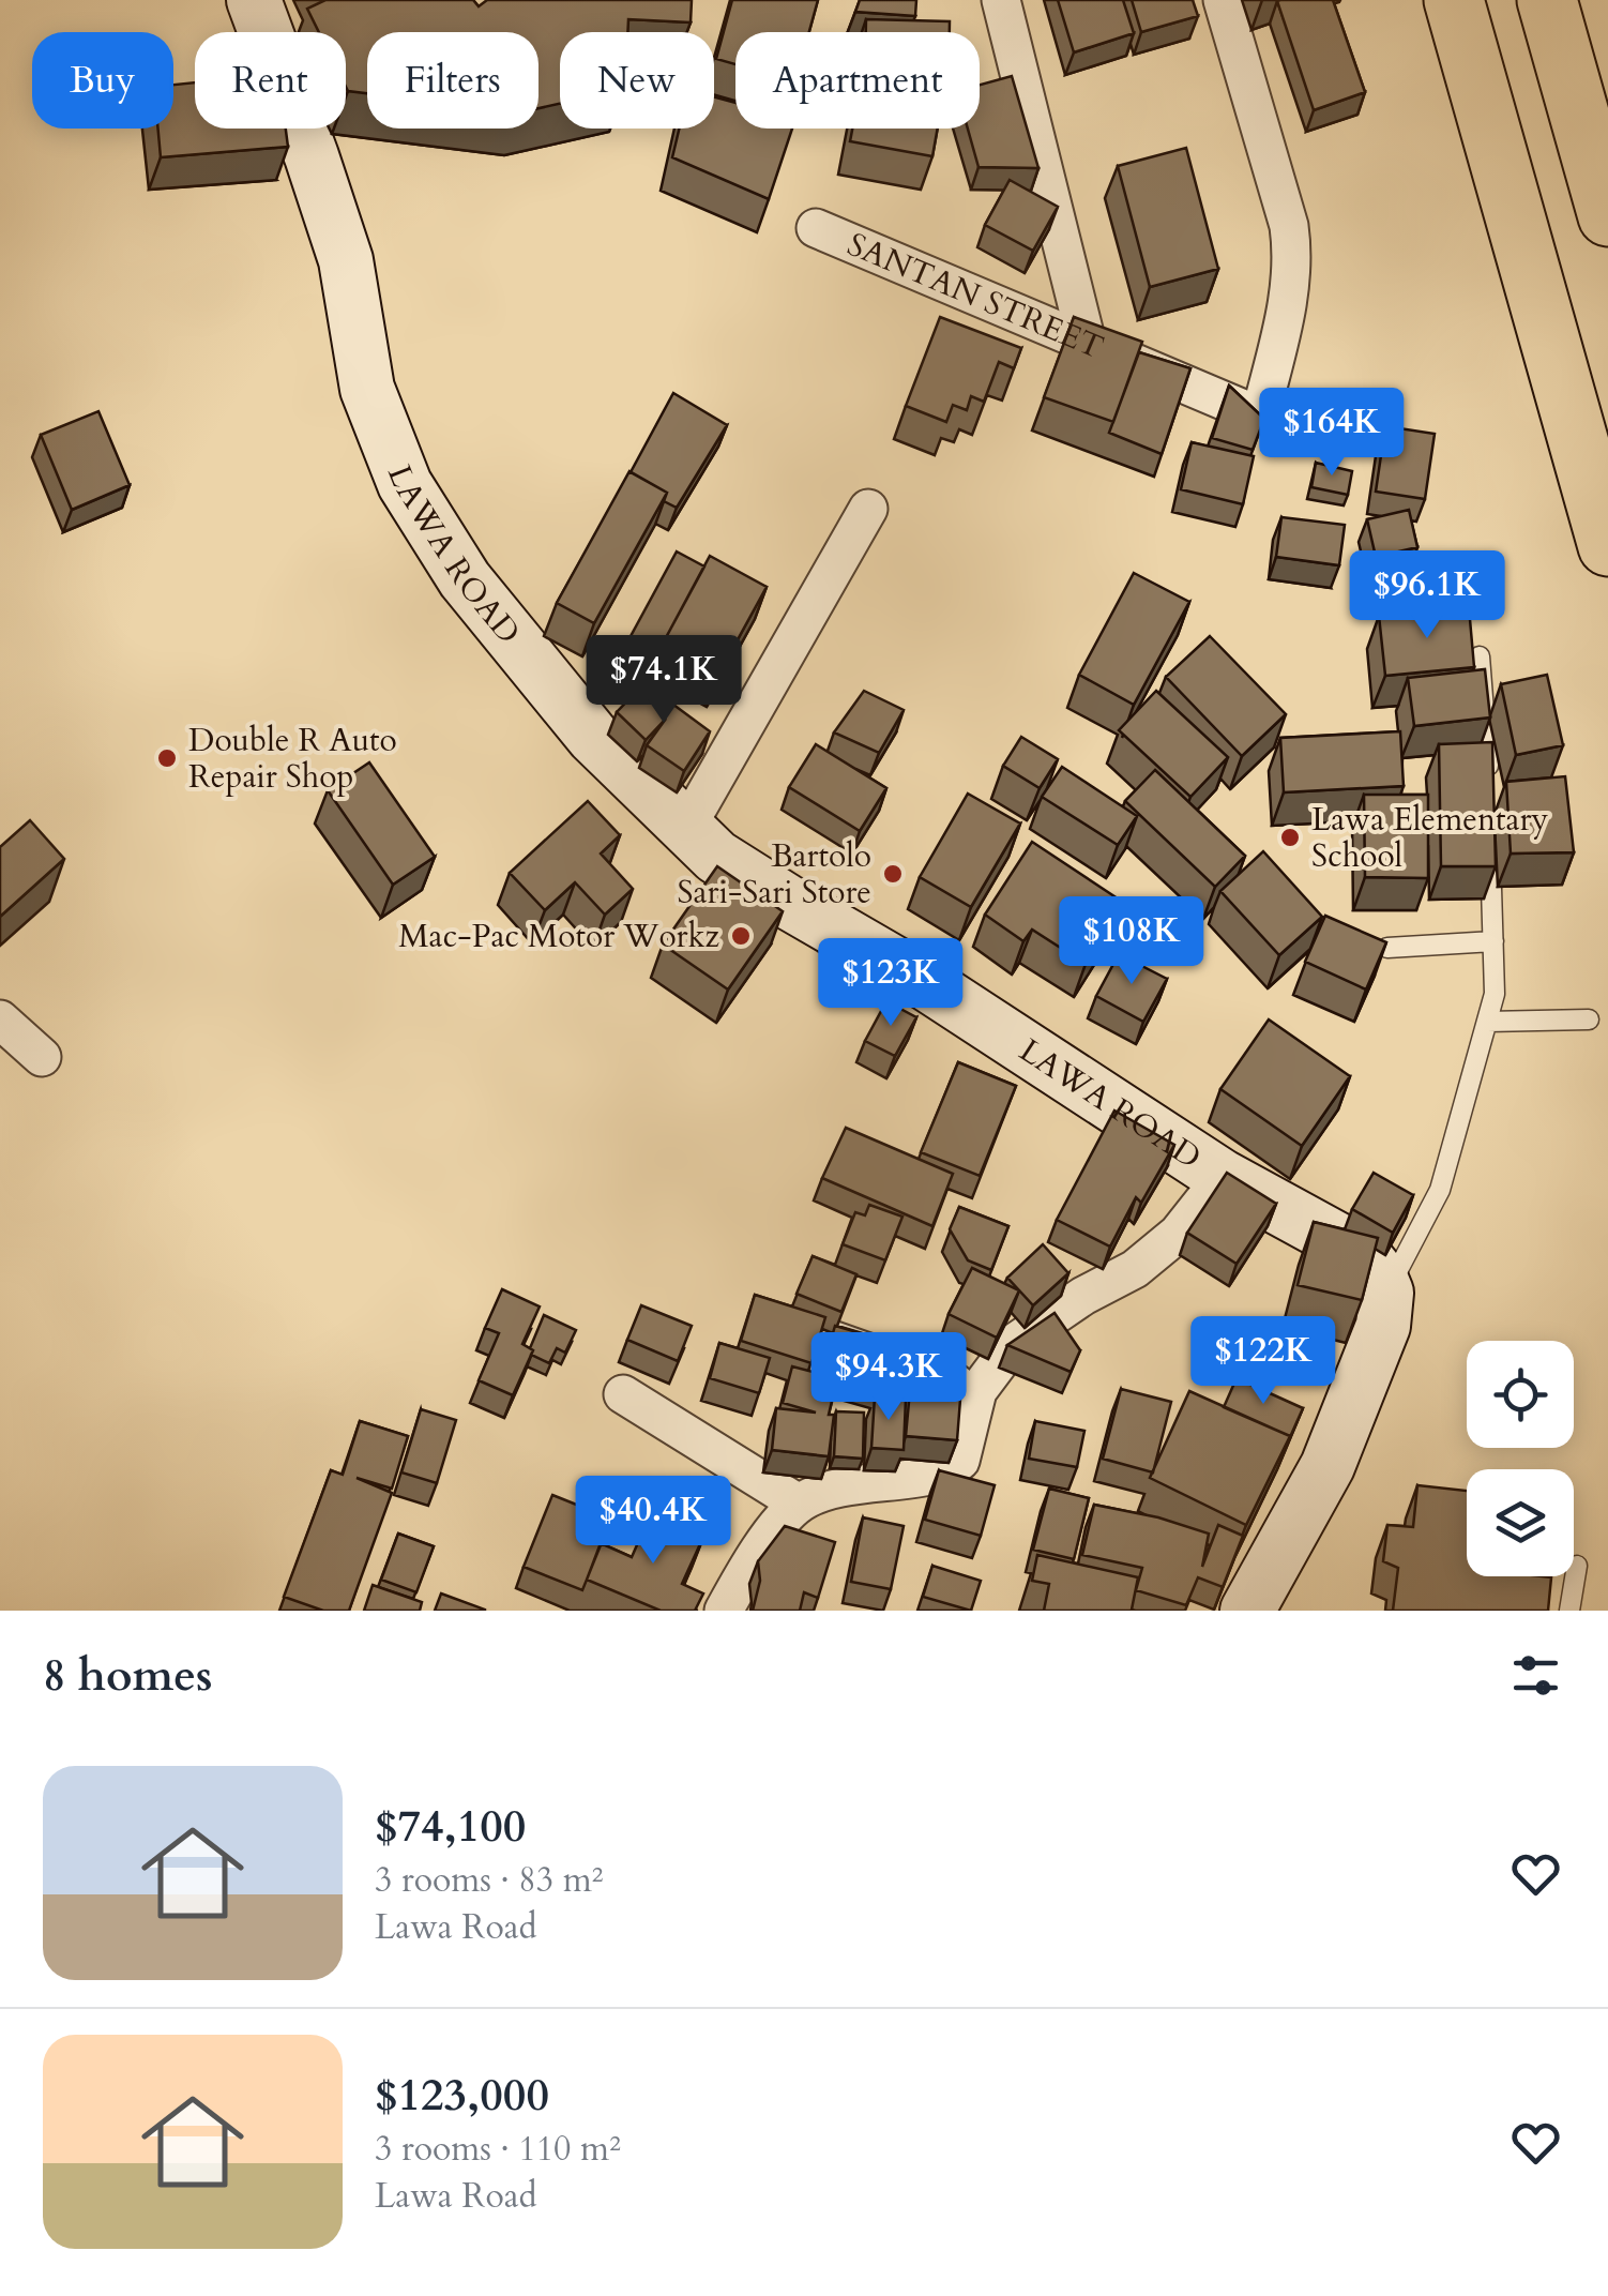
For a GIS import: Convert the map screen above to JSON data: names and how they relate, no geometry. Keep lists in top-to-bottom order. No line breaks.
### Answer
{"streets":{"street":["SANTAN STREET","LAWA ROAD"]},"places":["Double R Auto Repair Shop","Lawa Elementary School","Bartolo Sari-Sari Store","Mac-Pac Motor Workz"],"page":{"chip":["Buy","Rent","Filters","New","Apartment"],"price":["$164K","$96.1K","$74.1K","$108K","$123K","$122K","$94.3K","$40.4K"],"heading":"8 homes","list":[{"name":"$74,100","note":"3 rooms · 83 m² · Lawa Road"},{"name":"$123,000","note":"3 rooms · 110 m² · Lawa Road"}]}}
